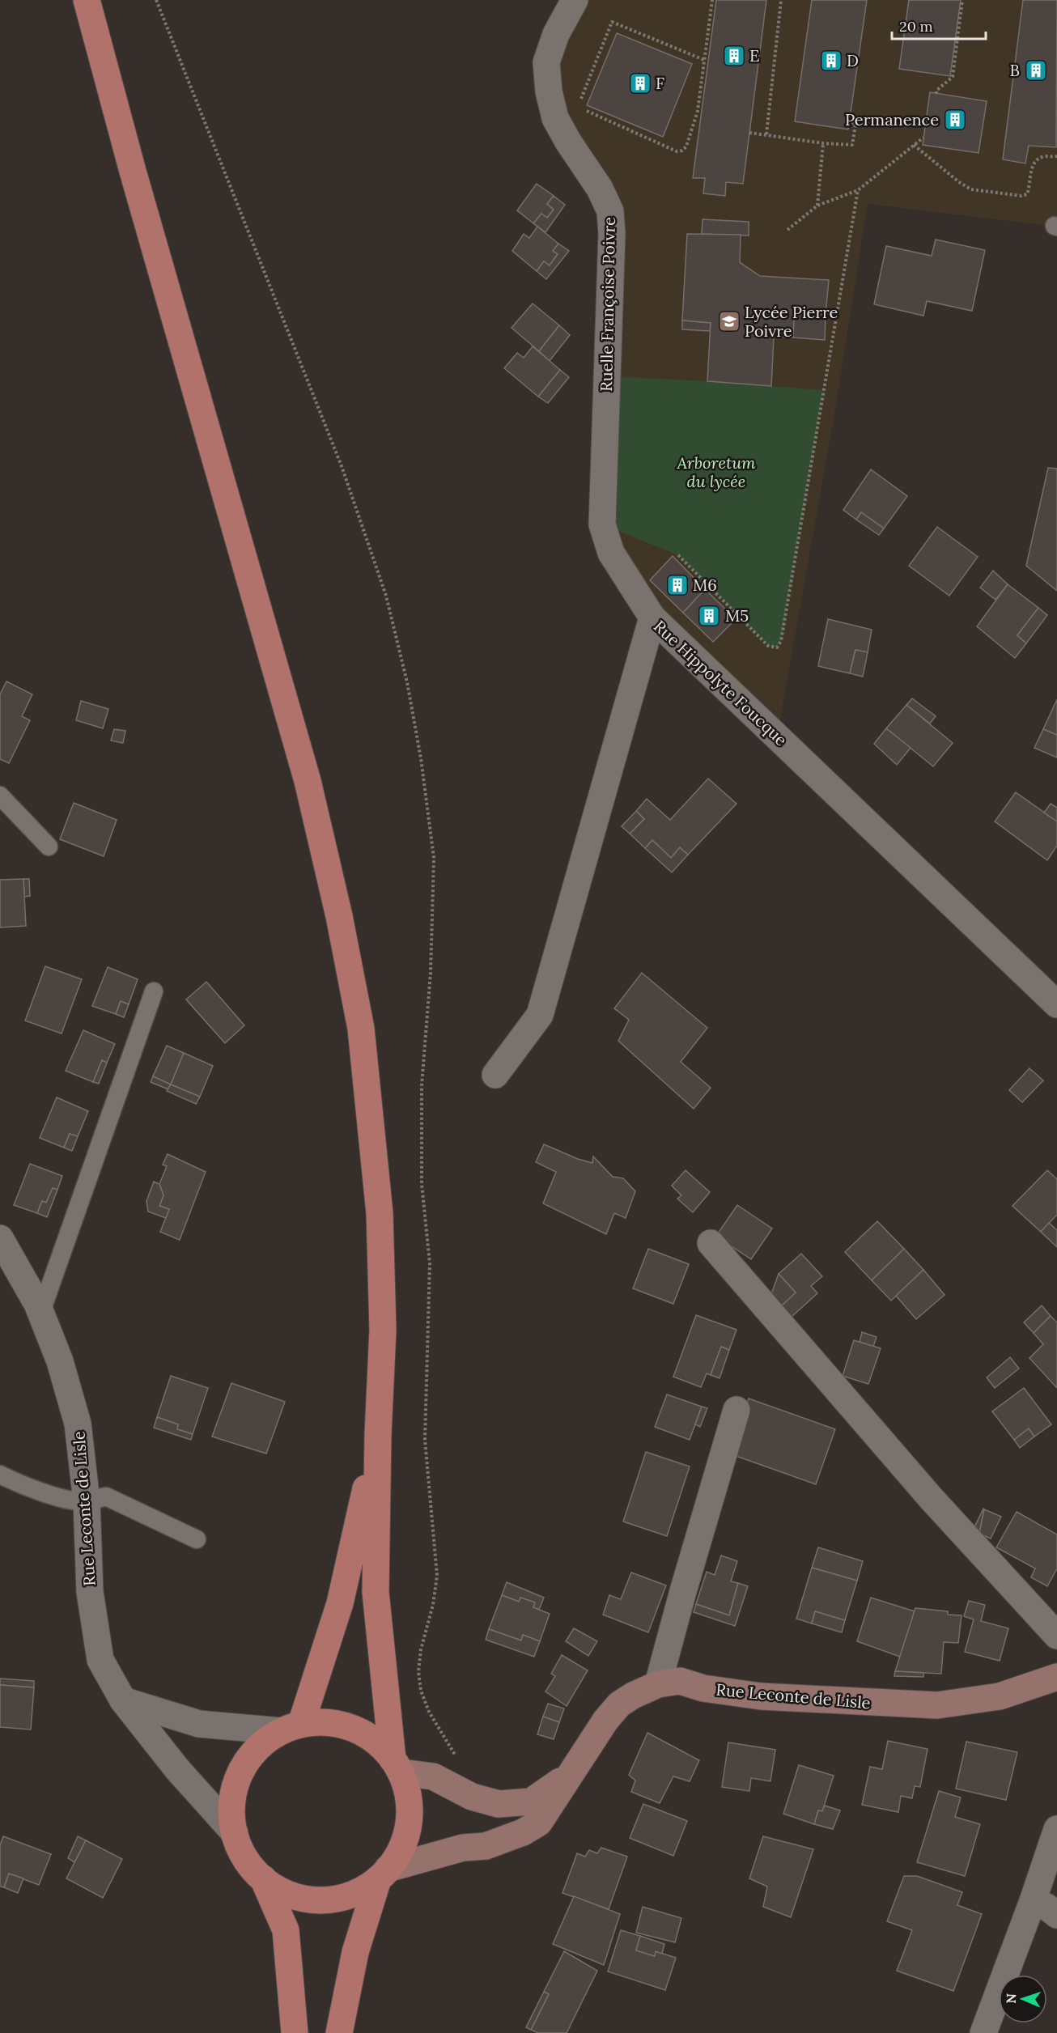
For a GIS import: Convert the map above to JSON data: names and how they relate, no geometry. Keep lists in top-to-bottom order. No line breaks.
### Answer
{"streets":{"main road":["Rue Leconte de Lisle"],"street":["Ruelle Françoise Poivre","Rue Hippolyte Foucque"]},"crossings":[["Ruelle Françoise Poivre","Rue Hippolyte Foucque"]],"parks":["Arboretum du lycée"],"places":{"building":["E","D","B","F","Permanence","M6","M5"],"school or university":["Lycée Pierre Poivre"]},"scale_bar":"20 m","north":"left"}
